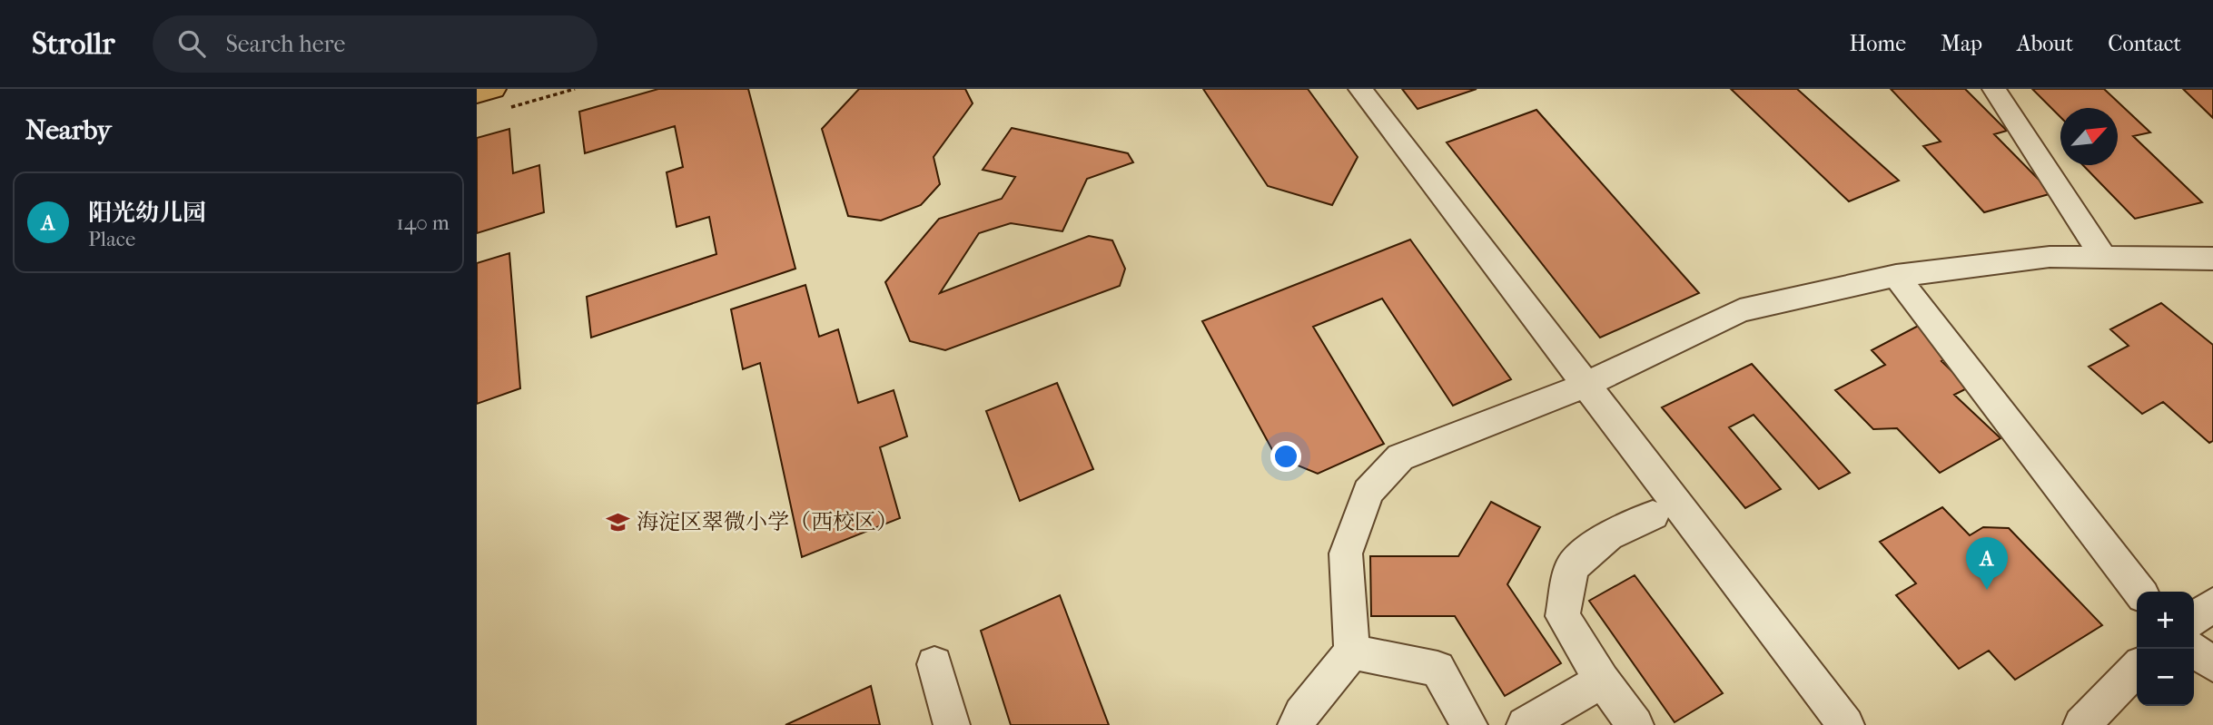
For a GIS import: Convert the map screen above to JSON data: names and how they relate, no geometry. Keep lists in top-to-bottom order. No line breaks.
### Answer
{"places":{"school or university":["海淀区翠微小学（西校区）"]},"north":"top right","page":{"header":"Strollr","search":"Search here","nav":["Home","Map","About","Contact"],"heading":"Nearby","list":[{"mark":"A","name":"阳光幼儿园","note":"Place","value":"140 m"}],"pins":"A","map_buttons":["+","−"]}}
